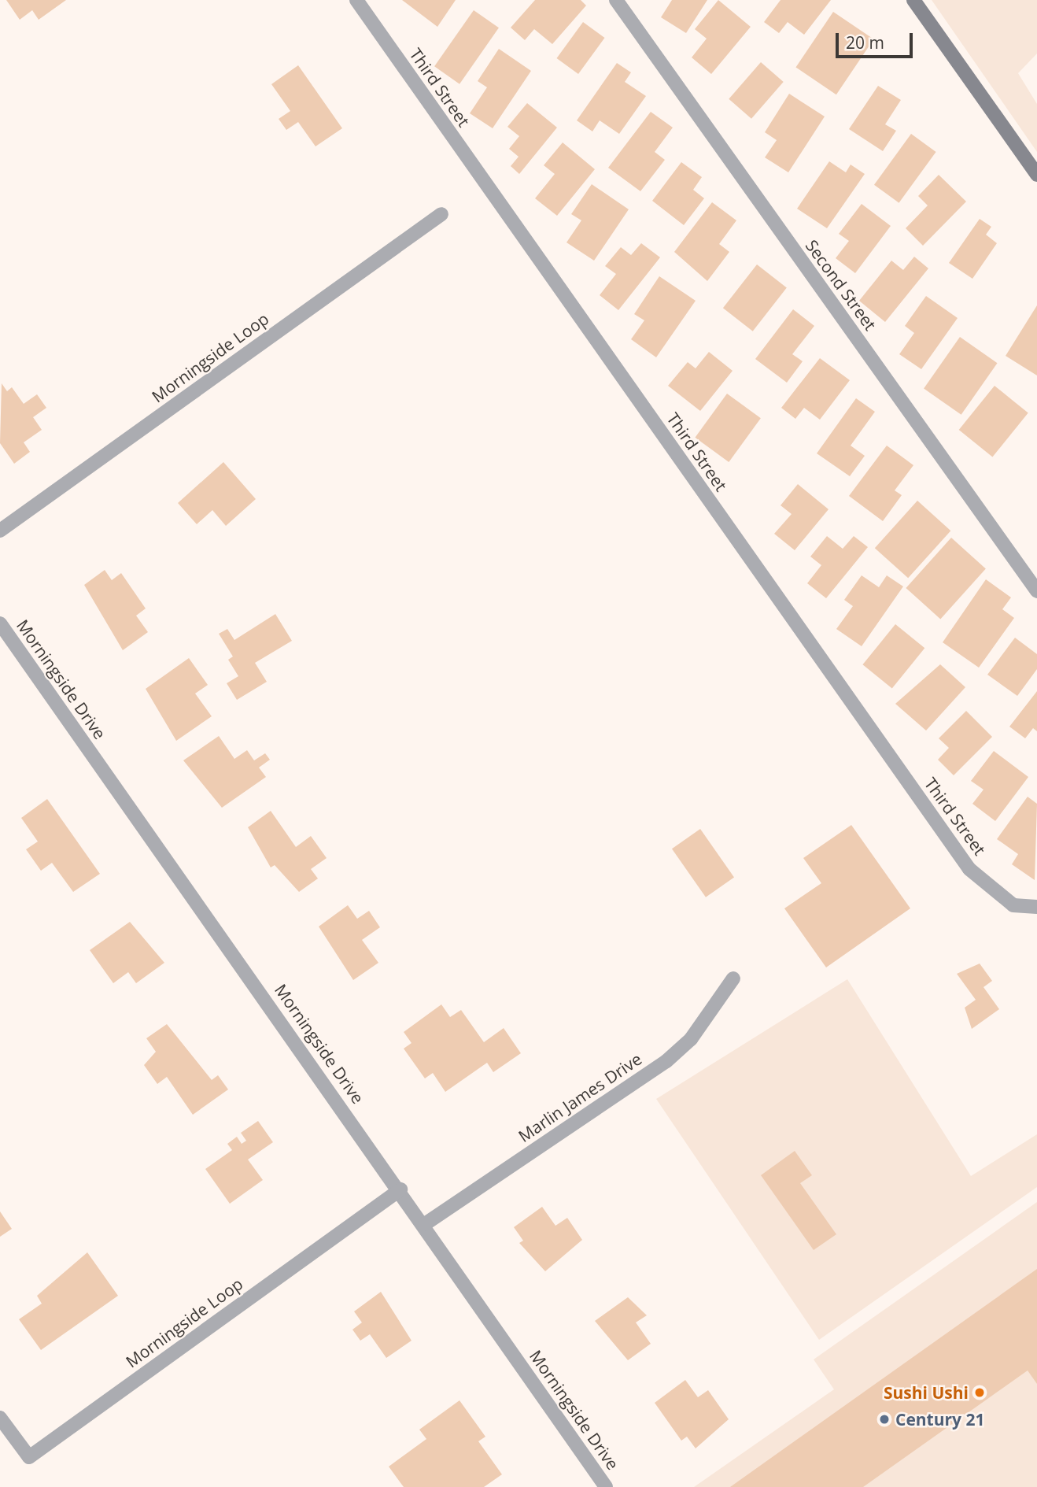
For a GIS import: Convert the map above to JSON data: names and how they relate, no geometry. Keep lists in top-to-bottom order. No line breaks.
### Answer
{"streets":{"street":["Third Street","Second Street","Morningside Loop","Morningside Drive","Marlin James Drive"]},"crossings":[["Morningside Loop","Morningside Drive"],["Morningside Drive","Marlin James Drive"]],"places":["Sushi Ushi","Century 21"],"scale_bar":"20 m"}
